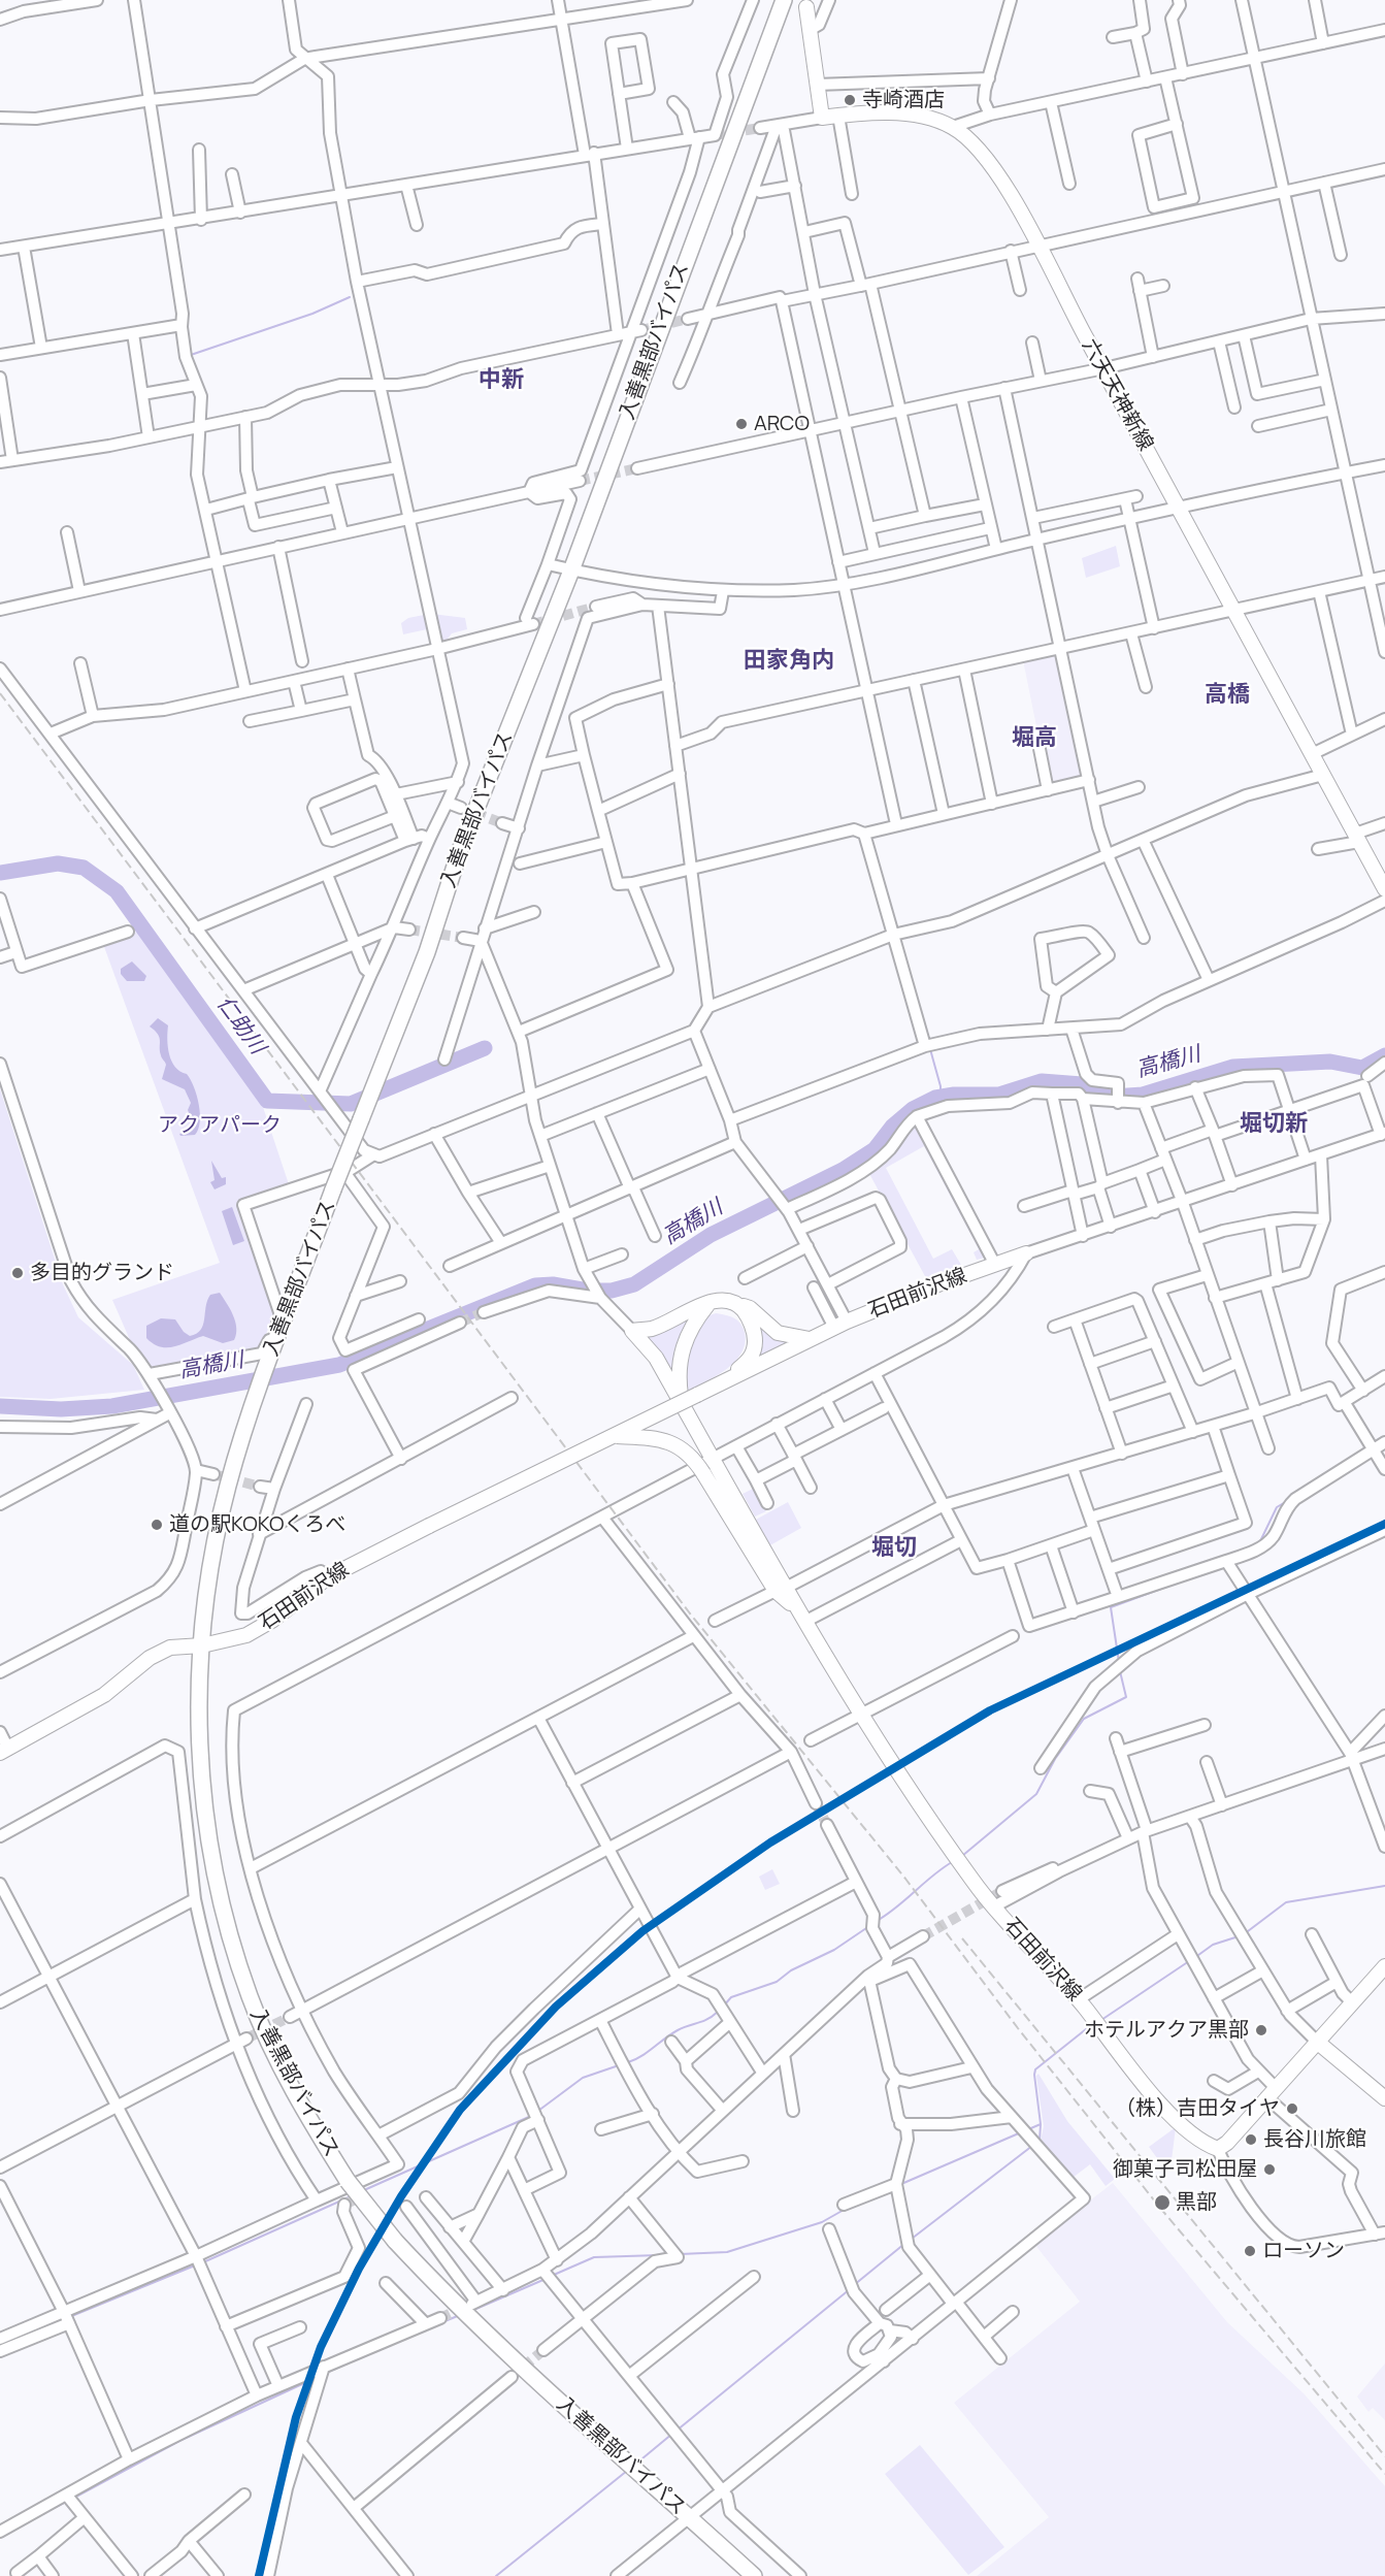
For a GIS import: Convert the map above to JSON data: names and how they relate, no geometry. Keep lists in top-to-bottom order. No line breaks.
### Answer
{"streets":{"highway":["入善黒部バイパス"],"main road":["六天天神新線","石田前沢線"]},"crossings":[["入善黒部バイパス","石田前沢線"]],"districts":["中新","田家角内","高橋","堀高","堀切新","堀切"],"water":["仁助川","高橋川"],"parks":["アクアパーク"],"places":["寺崎酒店","ARCO","多目的グランド","道の駅KOKOくろべ","ホテルアクア黒部","（株）吉田タイヤ","長谷川旅館","御菓子司松田屋","黒部","ローソン"]}
